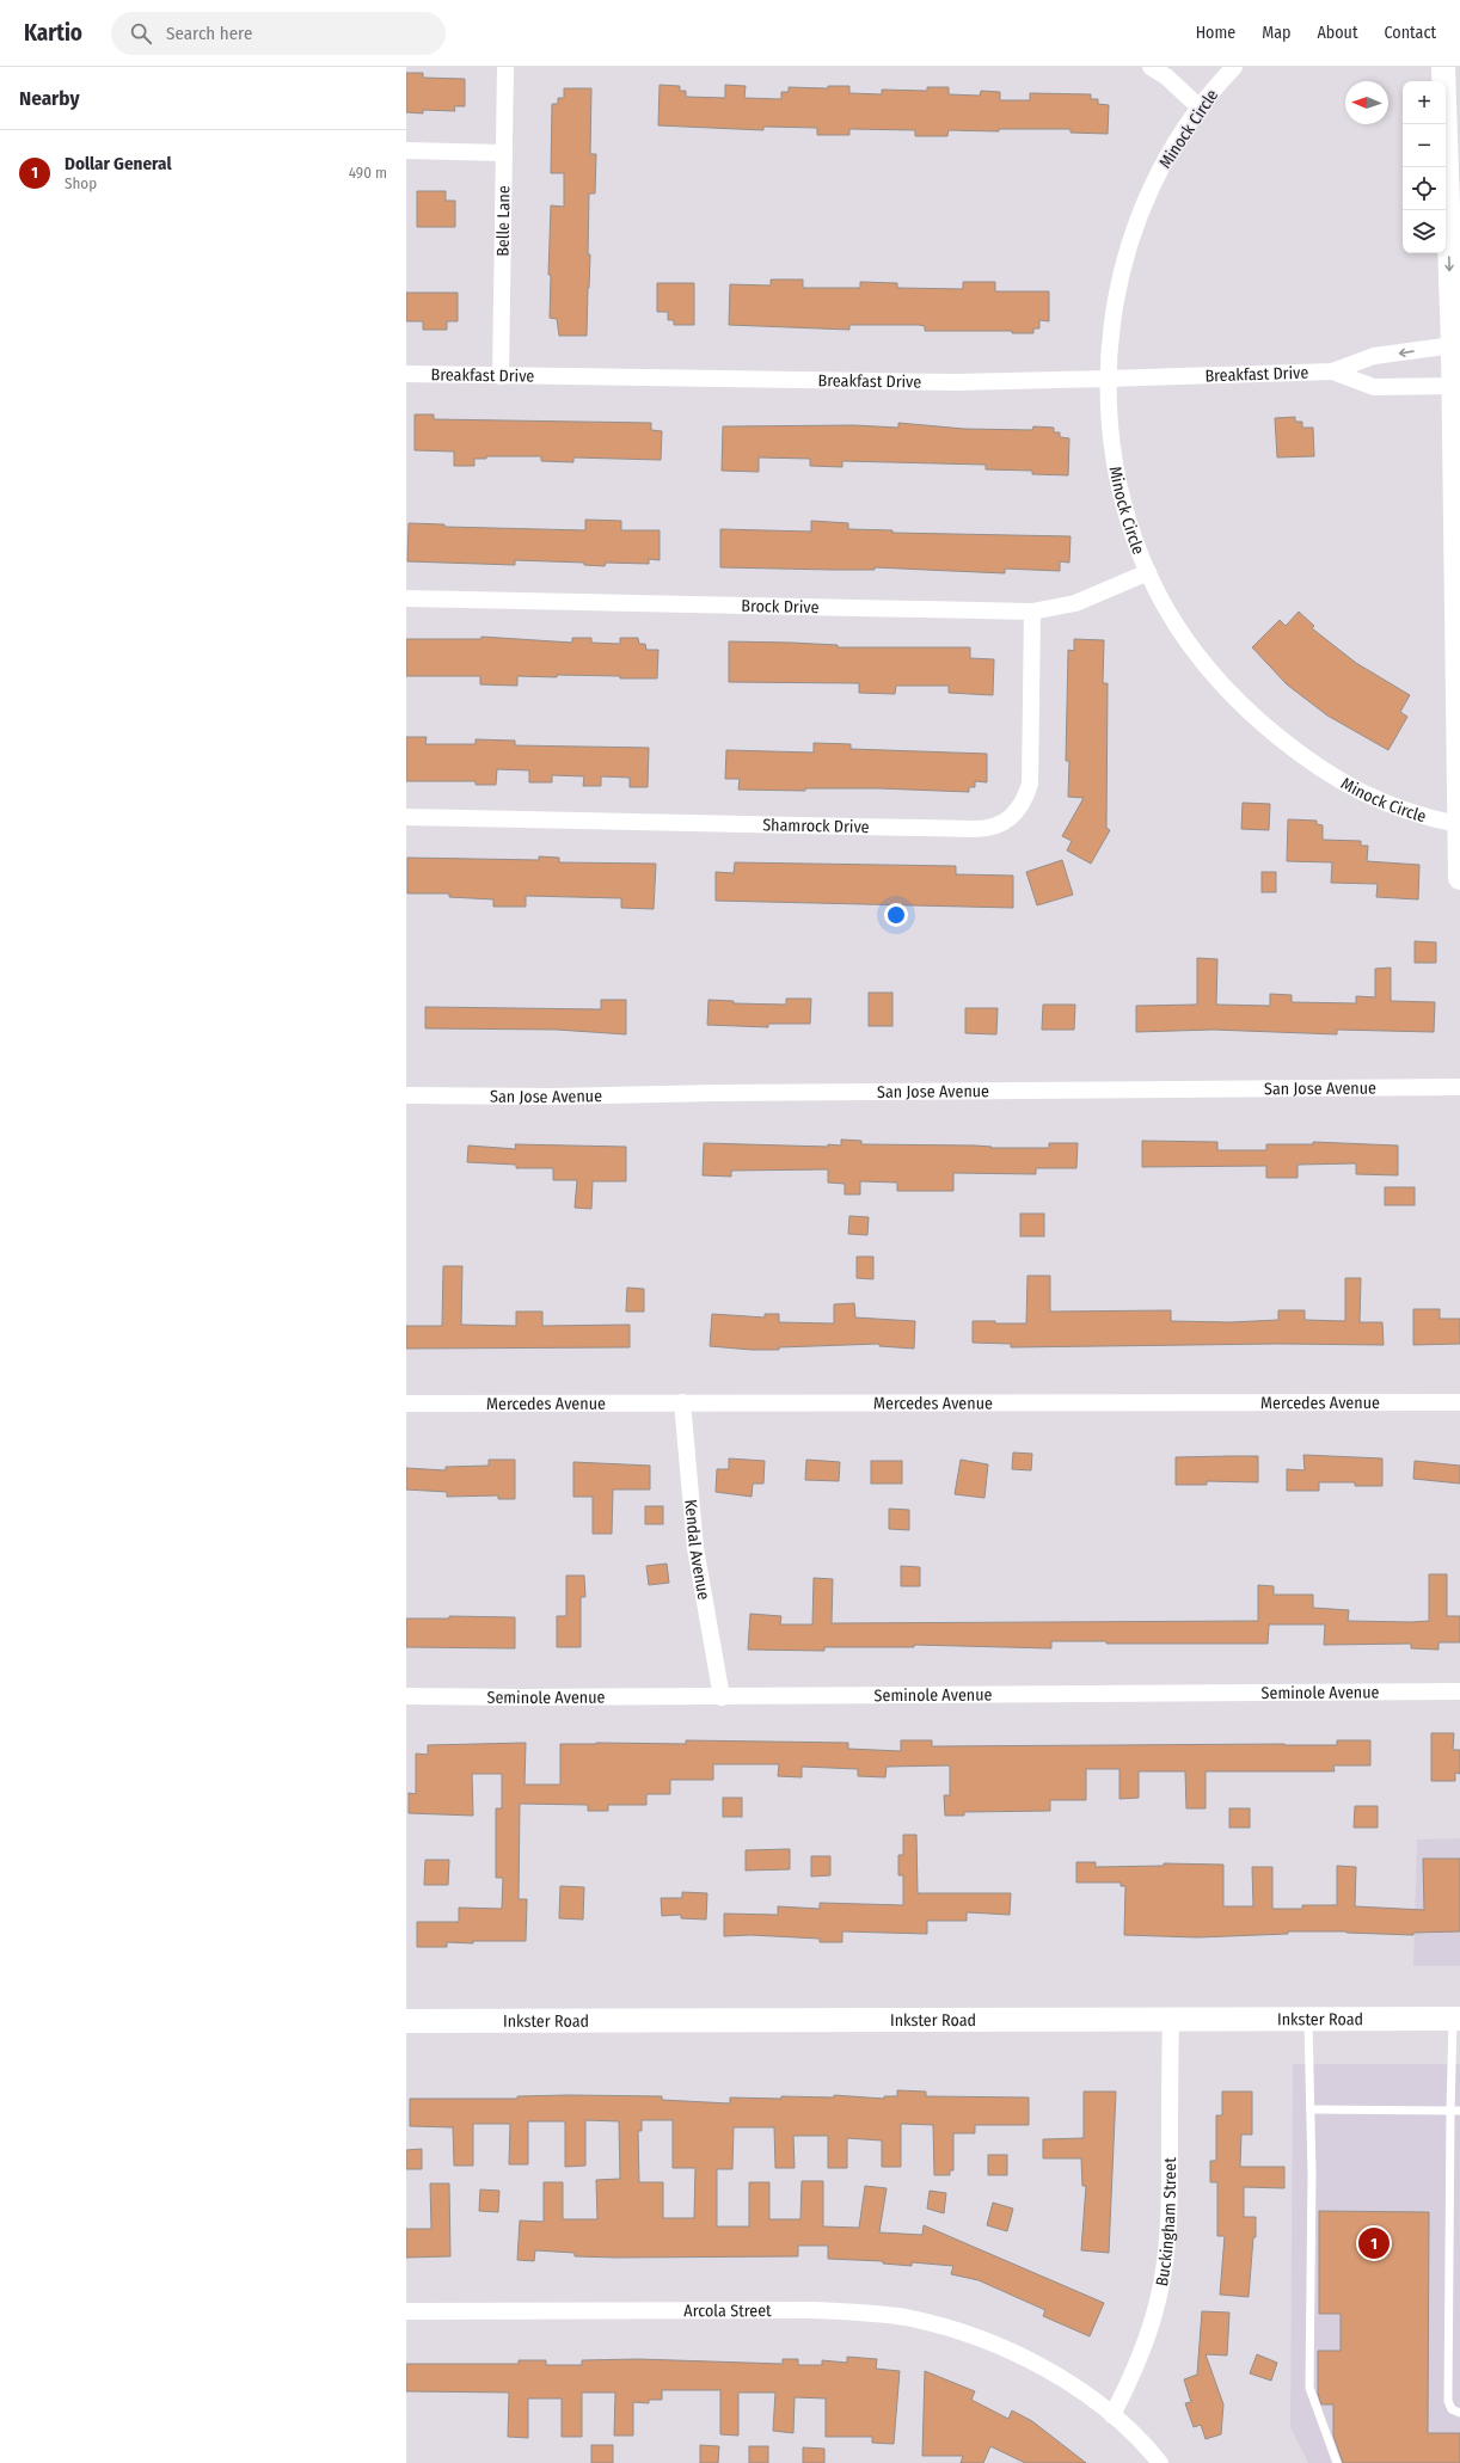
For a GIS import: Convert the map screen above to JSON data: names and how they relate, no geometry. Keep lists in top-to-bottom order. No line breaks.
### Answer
{"streets":{"main road":["Inkster Road"],"street":["Minock Circle","Belle Lane","Breakfast Drive","Brock Drive","Shamrock Drive","San Jose Avenue","Mercedes Avenue","Kendal Avenue","Seminole Avenue","Buckingham Street","Arcola Street"]},"crossings":[["Minock Circle","Breakfast Drive"],["Minock Circle","Brock Drive"],["Belle Lane","Breakfast Drive"],["Brock Drive","Shamrock Drive"],["Mercedes Avenue","Kendal Avenue"],["Kendal Avenue","Seminole Avenue"],["Inkster Road","Buckingham Street"],["Buckingham Street","Arcola Street"]],"north":"left","page":{"header":"Kartio","search":"Search here","nav":["Home","Map","About","Contact"],"heading":"Nearby","map_buttons":["+","−"],"list":[{"mark":"1","name":"Dollar General","note":"Shop","value":"490 m"}],"pins":"1"}}
